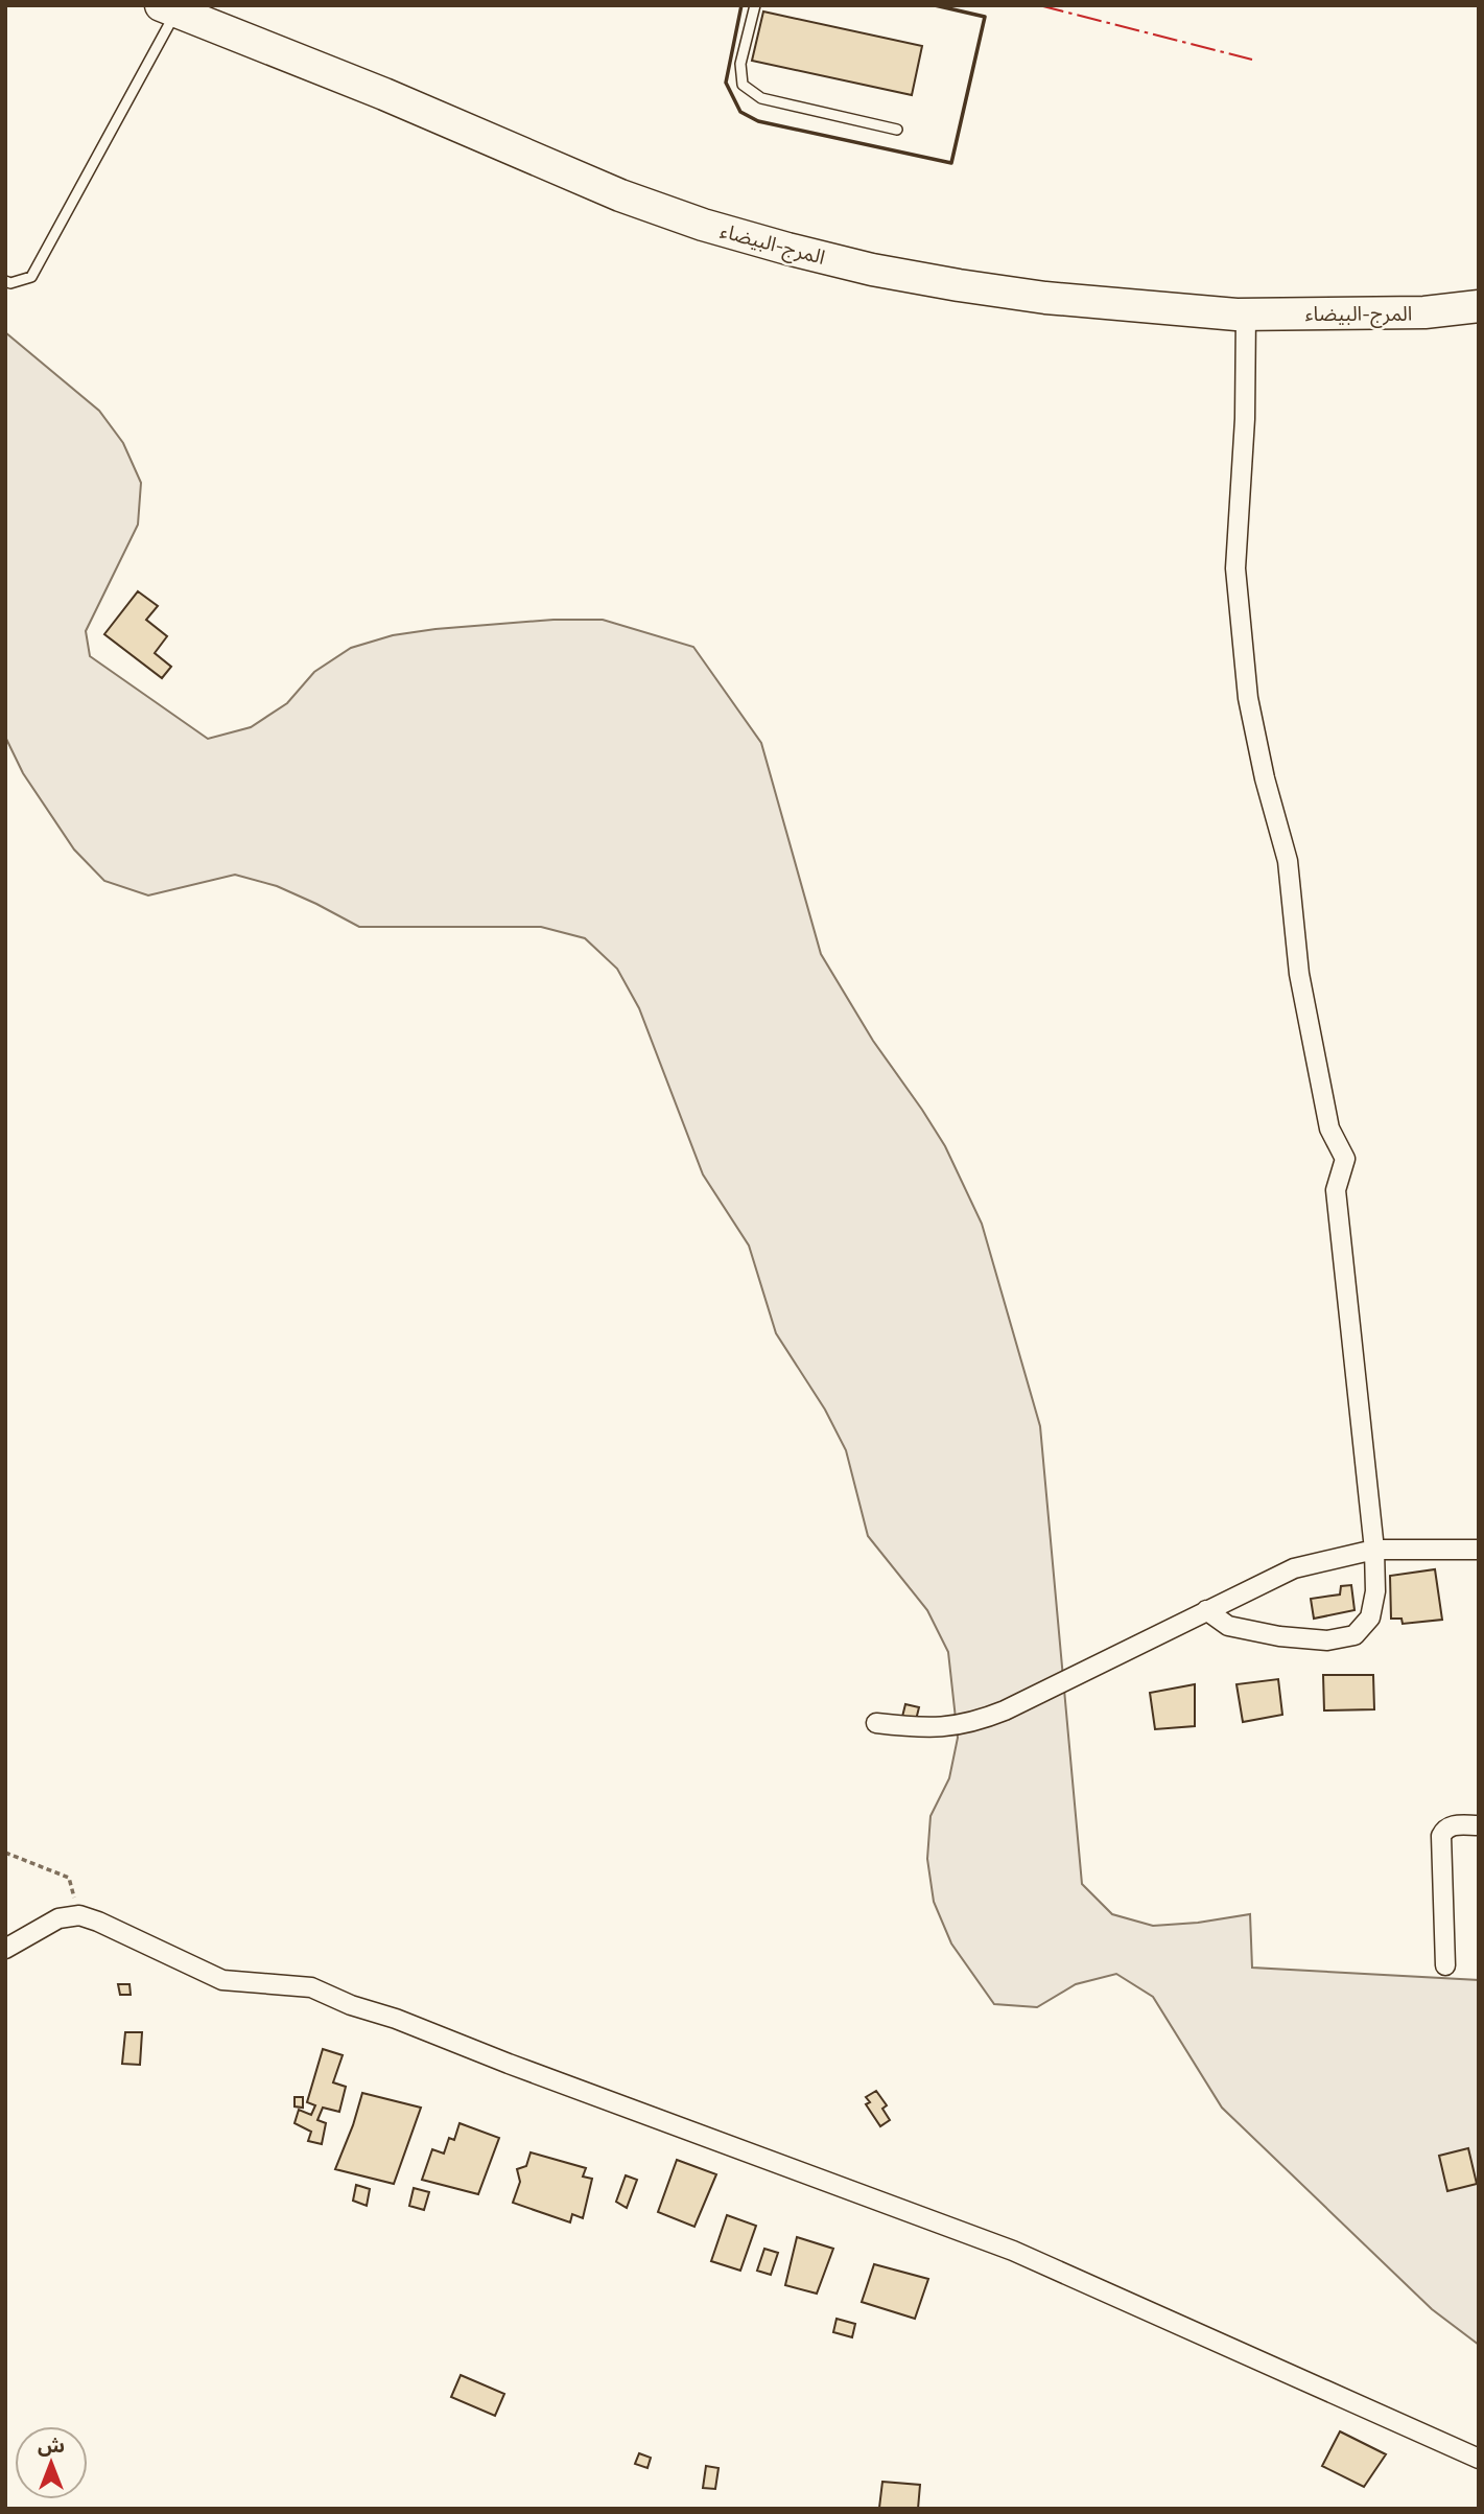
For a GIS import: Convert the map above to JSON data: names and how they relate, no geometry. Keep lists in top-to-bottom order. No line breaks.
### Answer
{"streets":{"highway":["المرج-البيضاء"]},"north":"top"}
